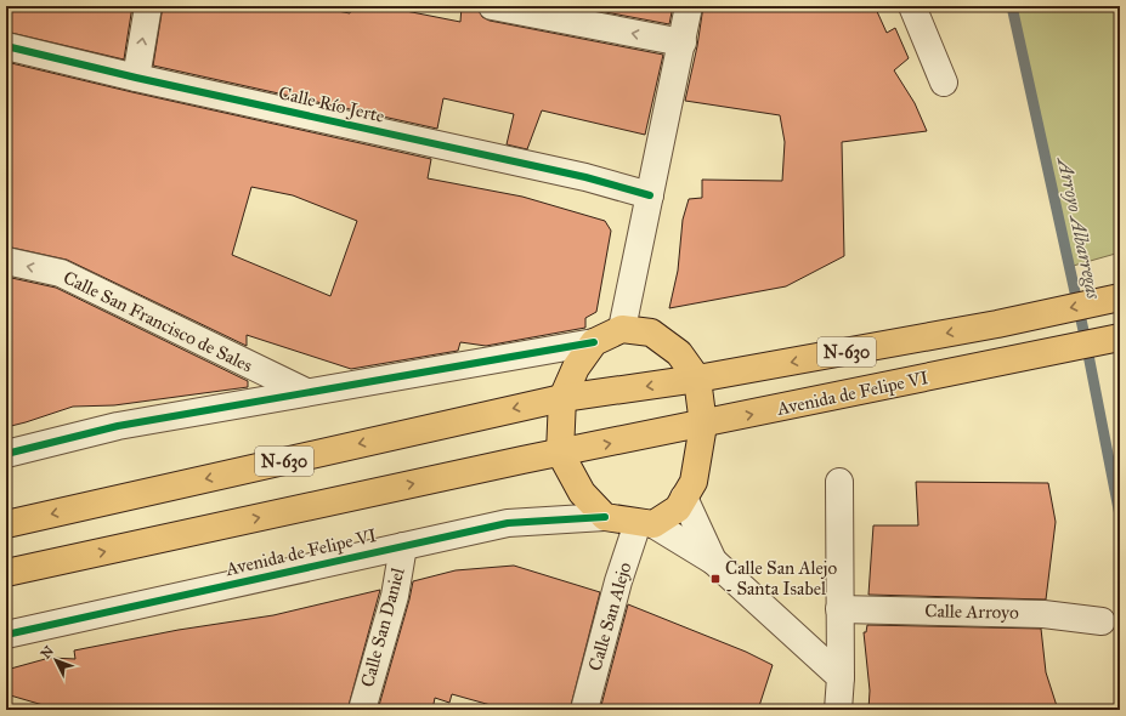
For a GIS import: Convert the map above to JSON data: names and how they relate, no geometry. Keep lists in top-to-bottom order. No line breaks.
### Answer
{"streets":{"highway":["N-630","Avenida de Felipe VI"],"street":["Calle Río Jerte","Calle San Francisco de Sales","Calle Arroyo","Calle San Alejo","Calle San Daniel"]},"crossings":[["N-630","Avenida de Felipe VI"],["Avenida de Felipe VI","Calle San Daniel"]],"one_way":["Calle San Francisco de Sales"],"water":["Arroyo Albarregas"],"places":{"transit":["Calle San Alejo - Santa Isabel"]},"north":"top left"}
